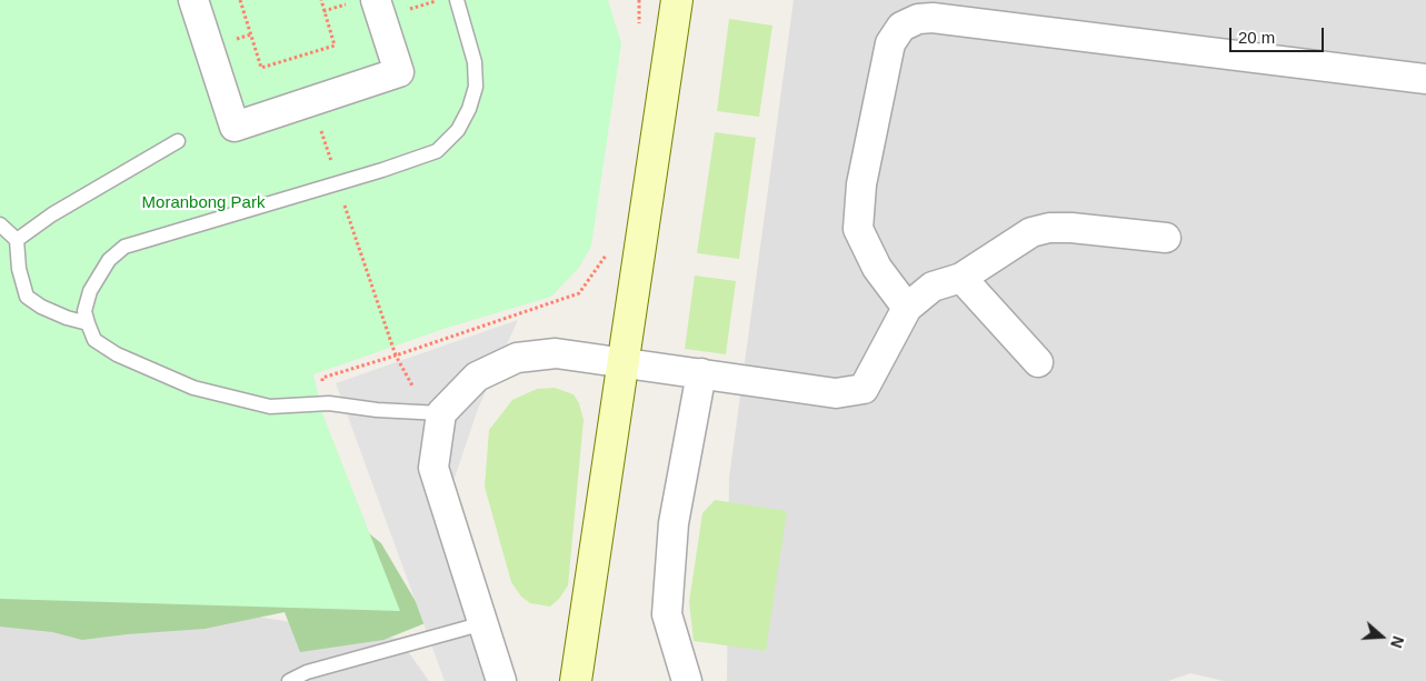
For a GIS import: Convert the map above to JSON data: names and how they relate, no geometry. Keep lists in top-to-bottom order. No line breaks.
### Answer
{"parks":["Moranbong Park"],"scale_bar":"20 m","north":"right"}
